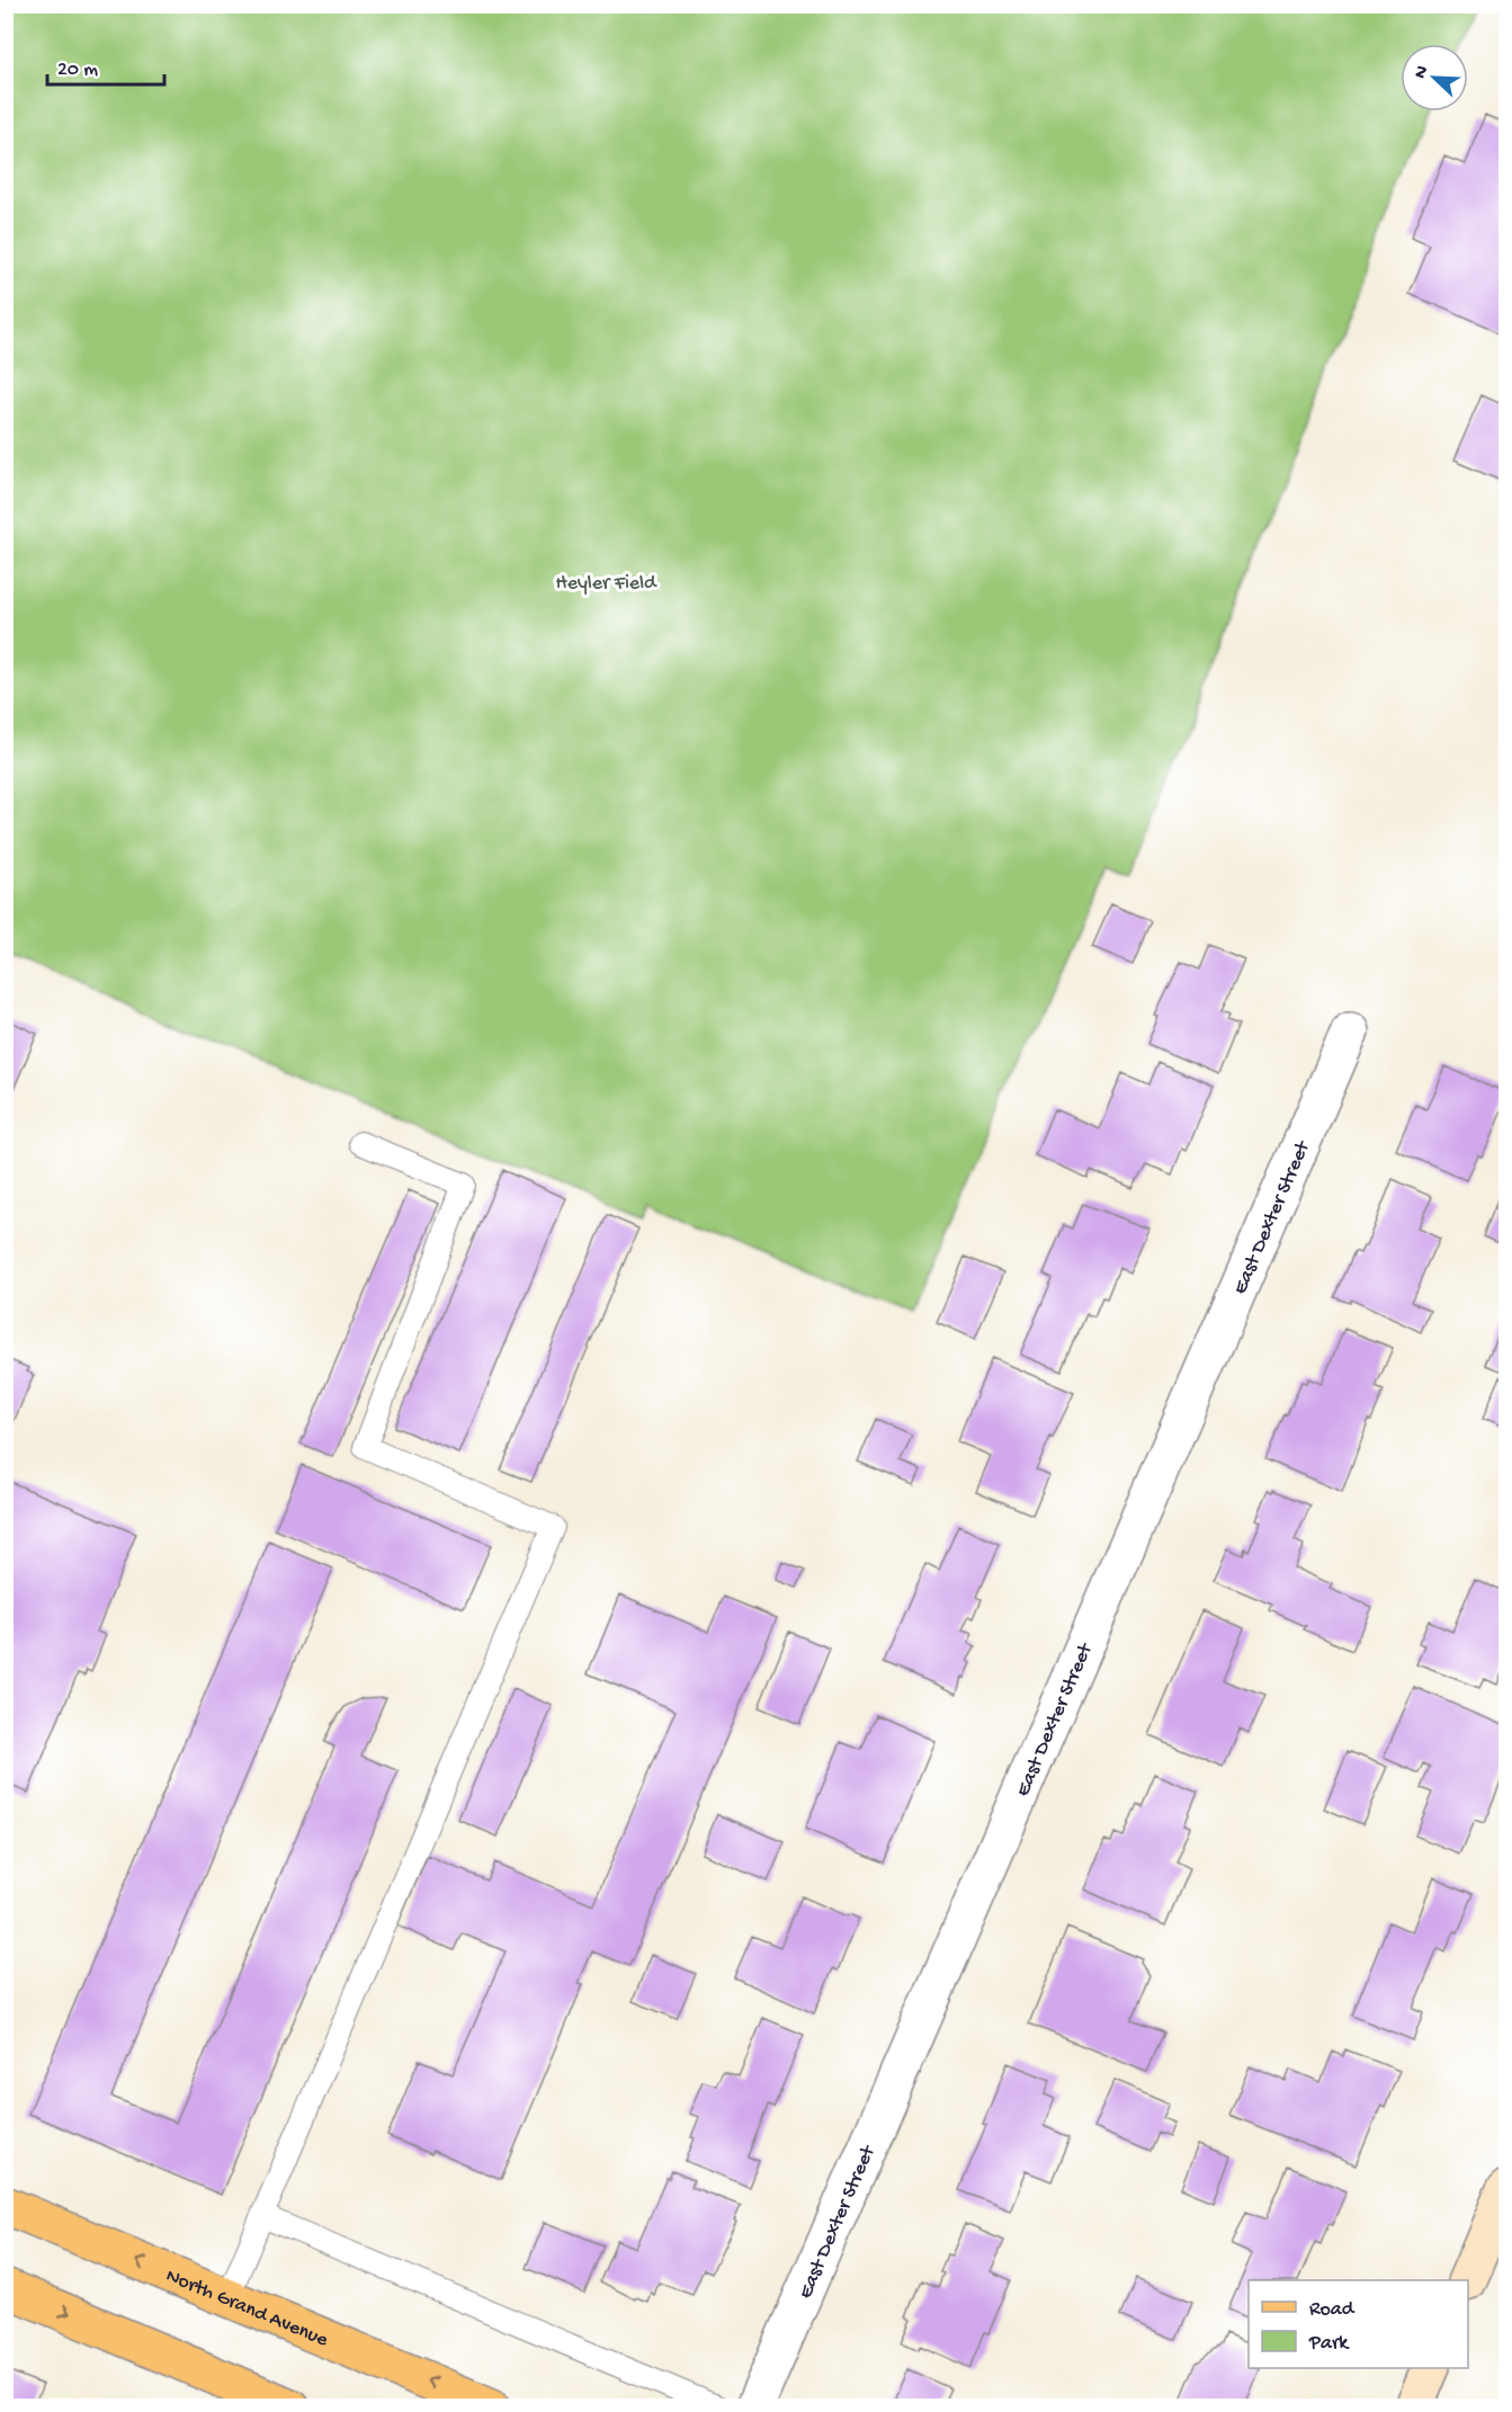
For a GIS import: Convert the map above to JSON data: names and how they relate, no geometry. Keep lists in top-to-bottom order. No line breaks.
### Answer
{"streets":{"main road":["North Grand Avenue"],"street":["East Dexter Street"]},"parks":["Heyler Field"],"legend":["Road","Park"],"scale_bar":"20 m","north":"top left"}
